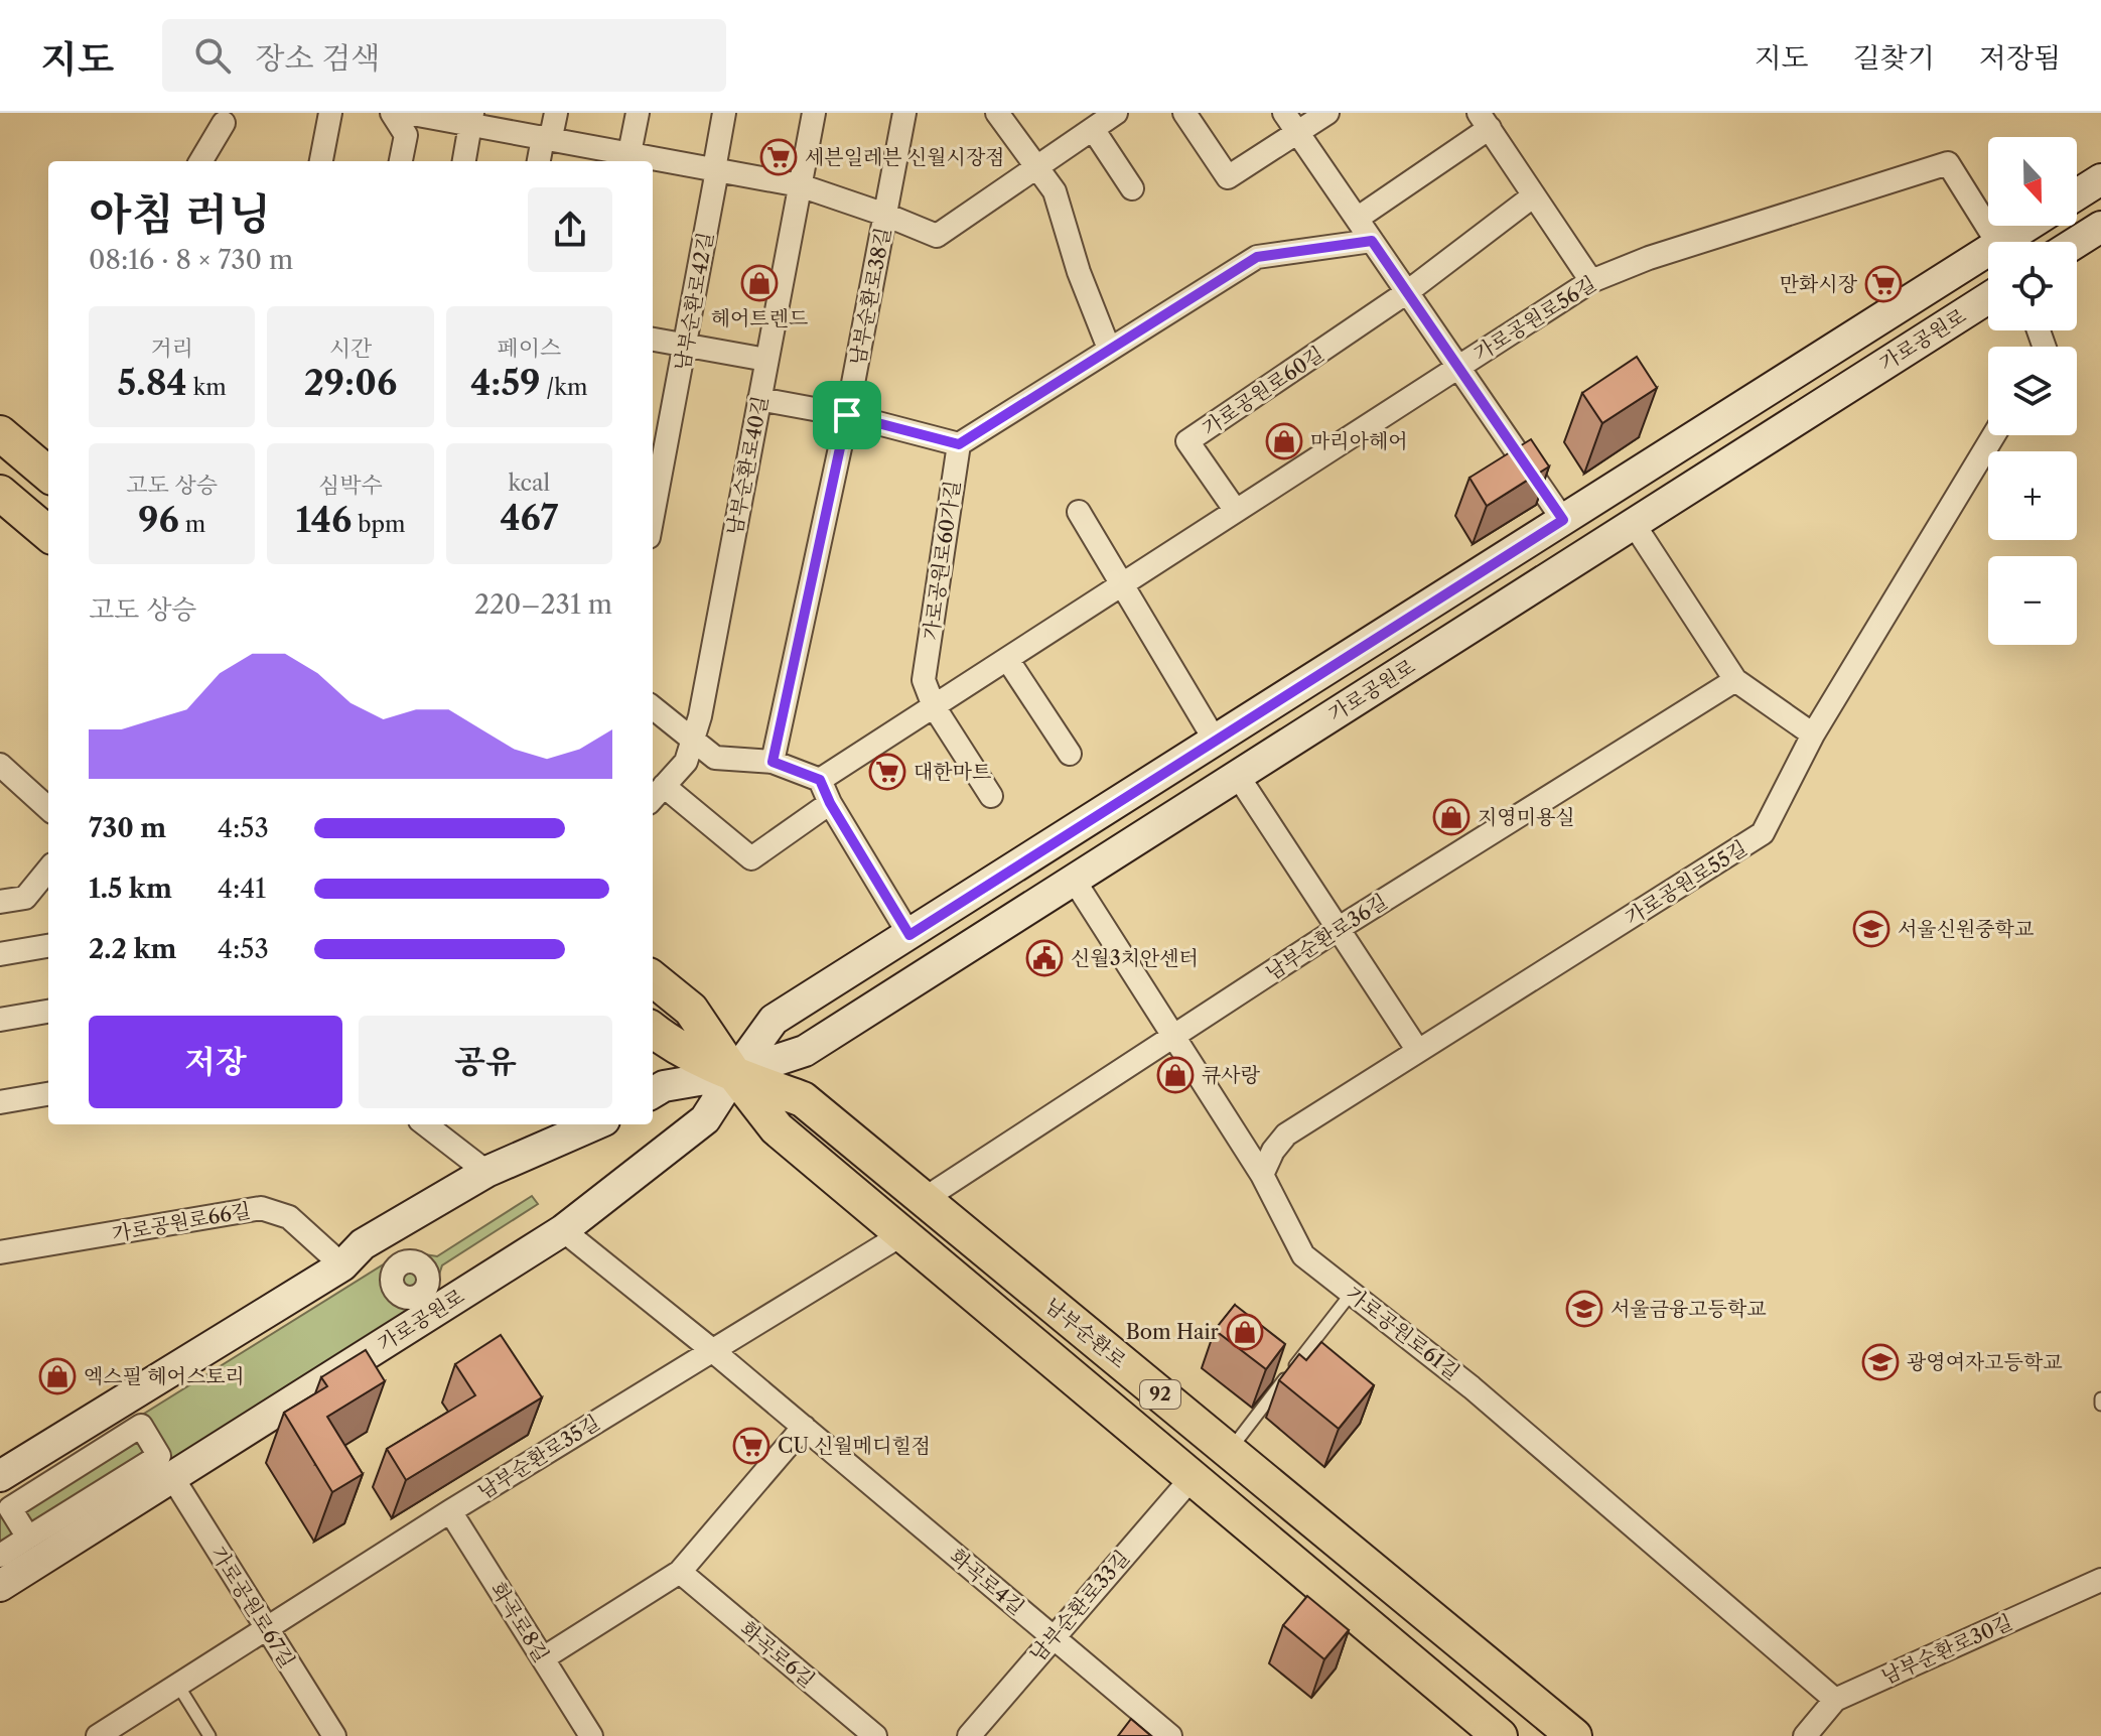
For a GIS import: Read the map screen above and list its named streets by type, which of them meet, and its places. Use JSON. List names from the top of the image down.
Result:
{
  "streets": {
    "main road": ["가로공원로", "남부순환로", "92"],
    "street": [
      "남부순환로38길",
      "남부순환로42길",
      "가로공원로56길",
      "가로공원로60길",
      "남부순환로40길",
      "가로공원로60가길",
      "가로공원로55길",
      "남부순환로36길",
      "가로공원로66길",
      "가로공원로61길",
      "남부순환로35길",
      "화곡로4길",
      "남부순환로33길",
      "가로공원로67길",
      "화곡로8길",
      "남부순환로30길",
      "화곡로6길"
    ]
  },
  "crossings": [
    ["가로공원로56길", "가로공원로60길"],
    ["가로공원로56길", "가로공원로60가길"],
    ["가로공원로", "남부순환로"],
    ["가로공원로", "가로공원로61길"],
    ["가로공원로", "화곡로4길"],
    ["가로공원로", "가로공원로67길"],
    ["가로공원로55길", "가로공원로61길"],
    ["남부순환로36길", "남부순환로"],
    ["남부순환로36길", "가로공원로61길"],
    ["남부순환로", "남부순환로35길"],
    ["남부순환로", "남부순환로33길"],
    ["가로공원로61길", "남부순환로30길"],
    ["남부순환로35길", "화곡로4길"],
    ["남부순환로35길", "가로공원로67길"],
    ["남부순환로35길", "화곡로8길"],
    ["화곡로4길", "남부순환로33길"]
  ],
  "places": {
    "supermarket": [
      "세븐일레븐 신월시장점",
      "만화시장",
      "대한마트",
      "CU 신월메디힐점"
    ],
    "shop": [
      "헤어트렌드",
      "마리아헤어",
      "지영미용실",
      "큐사랑",
      "Bom Hair",
      "엑스필 헤어스토리"
    ],
    "school or university": ["서울신원중학교", "서울금융고등학교", "광영여자고등학교"],
    "public building": ["신월3치안센터"]
  },
  "north": "bottom",
  "page": {
    "header": "지도",
    "search": "장소 검색",
    "nav": ["지도", "길찾기", "저장됨"],
    "map_buttons": ["+", "−"],
    "heading": ["아침 러닝", "08:16 · 8 × 730 m"],
    "stats": [
      ["거리", "5.84 km"],
      ["시간", "29:06"],
      ["페이스", "4:59 /km"],
      ["고도 상승", "96 m"],
      ["심박수", "146 bpm"],
      ["kcal", "467"]
    ],
    "chart": ["고도 상승", "220–231 m"],
    "list": [
      {
        "name": "730 m",
        "note": "4:53"
      },
      {
        "name": "1.5 km",
        "note": "4:41"
      },
      {
        "name": "2.2 km",
        "note": "4:53"
      }
    ],
    "buttons": ["저장", "공유"]
  }
}
